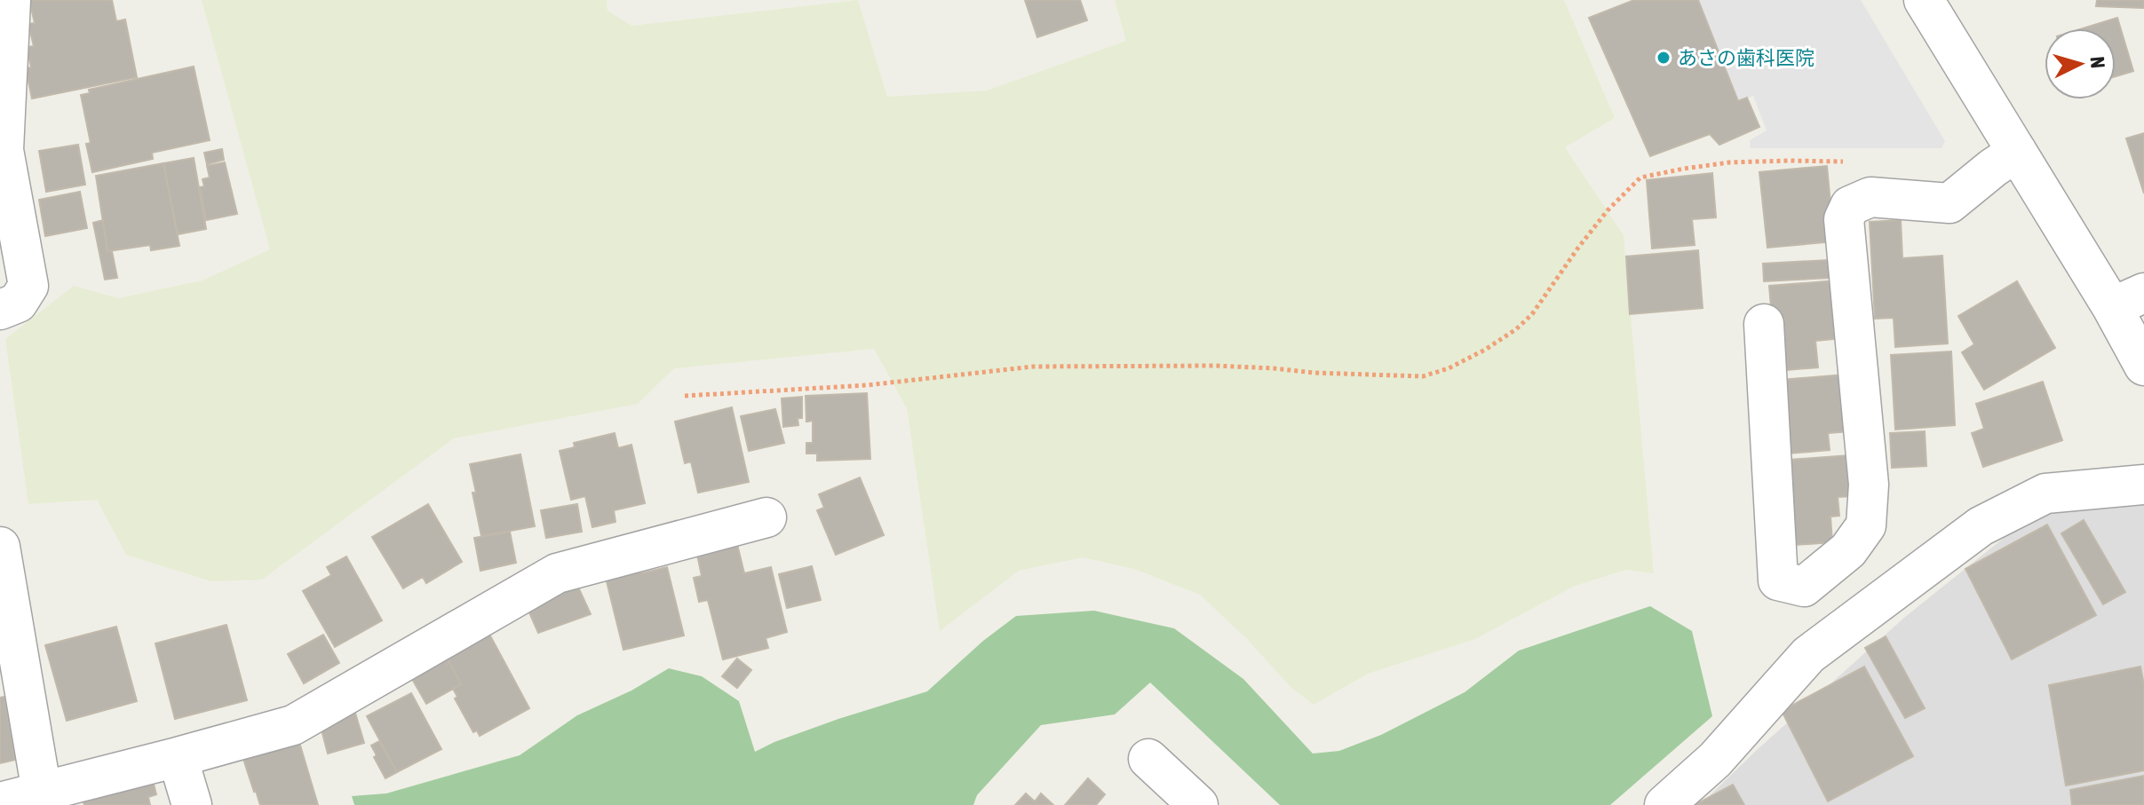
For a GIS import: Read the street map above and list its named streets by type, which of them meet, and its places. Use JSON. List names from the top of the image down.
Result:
{
  "places": ["あさの歯科医院"],
  "north": "right"
}
